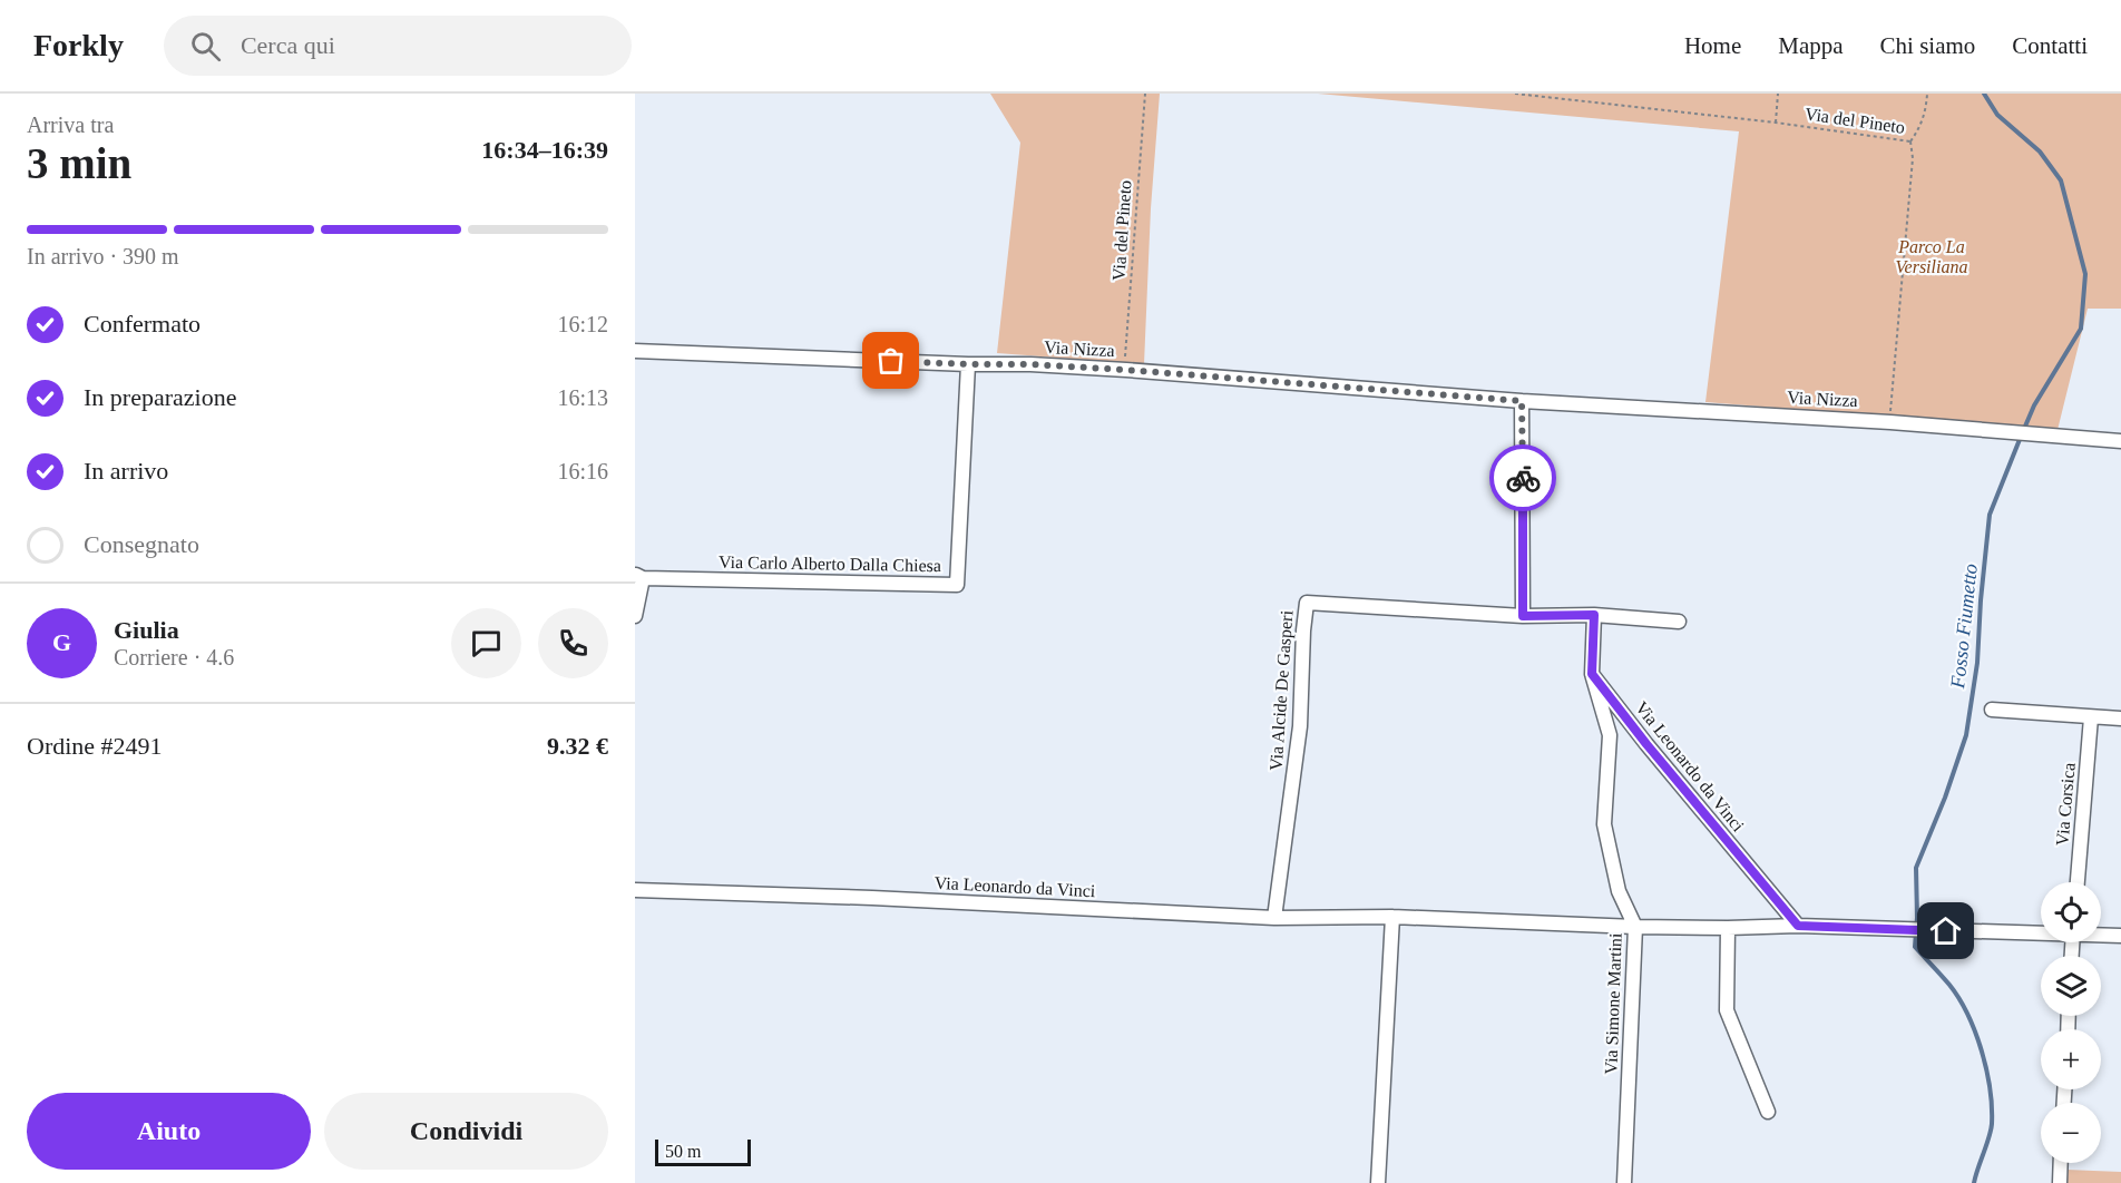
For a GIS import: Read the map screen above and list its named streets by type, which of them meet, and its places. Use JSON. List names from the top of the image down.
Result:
{
  "streets": {
    "street": [
      "Via Nizza",
      "Via Carlo Alberto Dalla Chiesa",
      "Via Alcide De Gasperi",
      "Via Leonardo da Vinci",
      "Via Corsica",
      "Via Simone Martini"
    ],
    "path": ["Via del Pineto"]
  },
  "crossings": [
    ["Via del Pineto", "Via Nizza"],
    ["Via Nizza", "Via Carlo Alberto Dalla Chiesa"],
    ["Via Alcide De Gasperi", "Via Leonardo da Vinci"],
    ["Via Leonardo da Vinci", "Via Simone Martini"]
  ],
  "water": ["Fosso Fiumetto"],
  "parks": ["Parco La Versiliana"],
  "scale_bar": "50 m",
  "page": {
    "header": "Forkly",
    "search": "Cerca qui",
    "nav": [
      "Home",
      "Mappa",
      "Chi siamo",
      "Contatti"
    ],
    "heading": ["3 min", "Arriva tra", "16:34–16:39"],
    "panel": [
      "Giulia",
      "Corriere · 4.6",
      "Ordine #2491",
      "9.32 €"
    ],
    "bar": "In arrivo · 390 m",
    "list": [
      ["Confermato", "16:12"],
      ["In preparazione", "16:13"],
      ["In arrivo", "16:16"],
      "Consegnato"
    ],
    "round": "G",
    "map_buttons": ["+", "−"],
    "buttons": ["Aiuto", "Condividi"],
    "scale": "50 m"
  }
}
